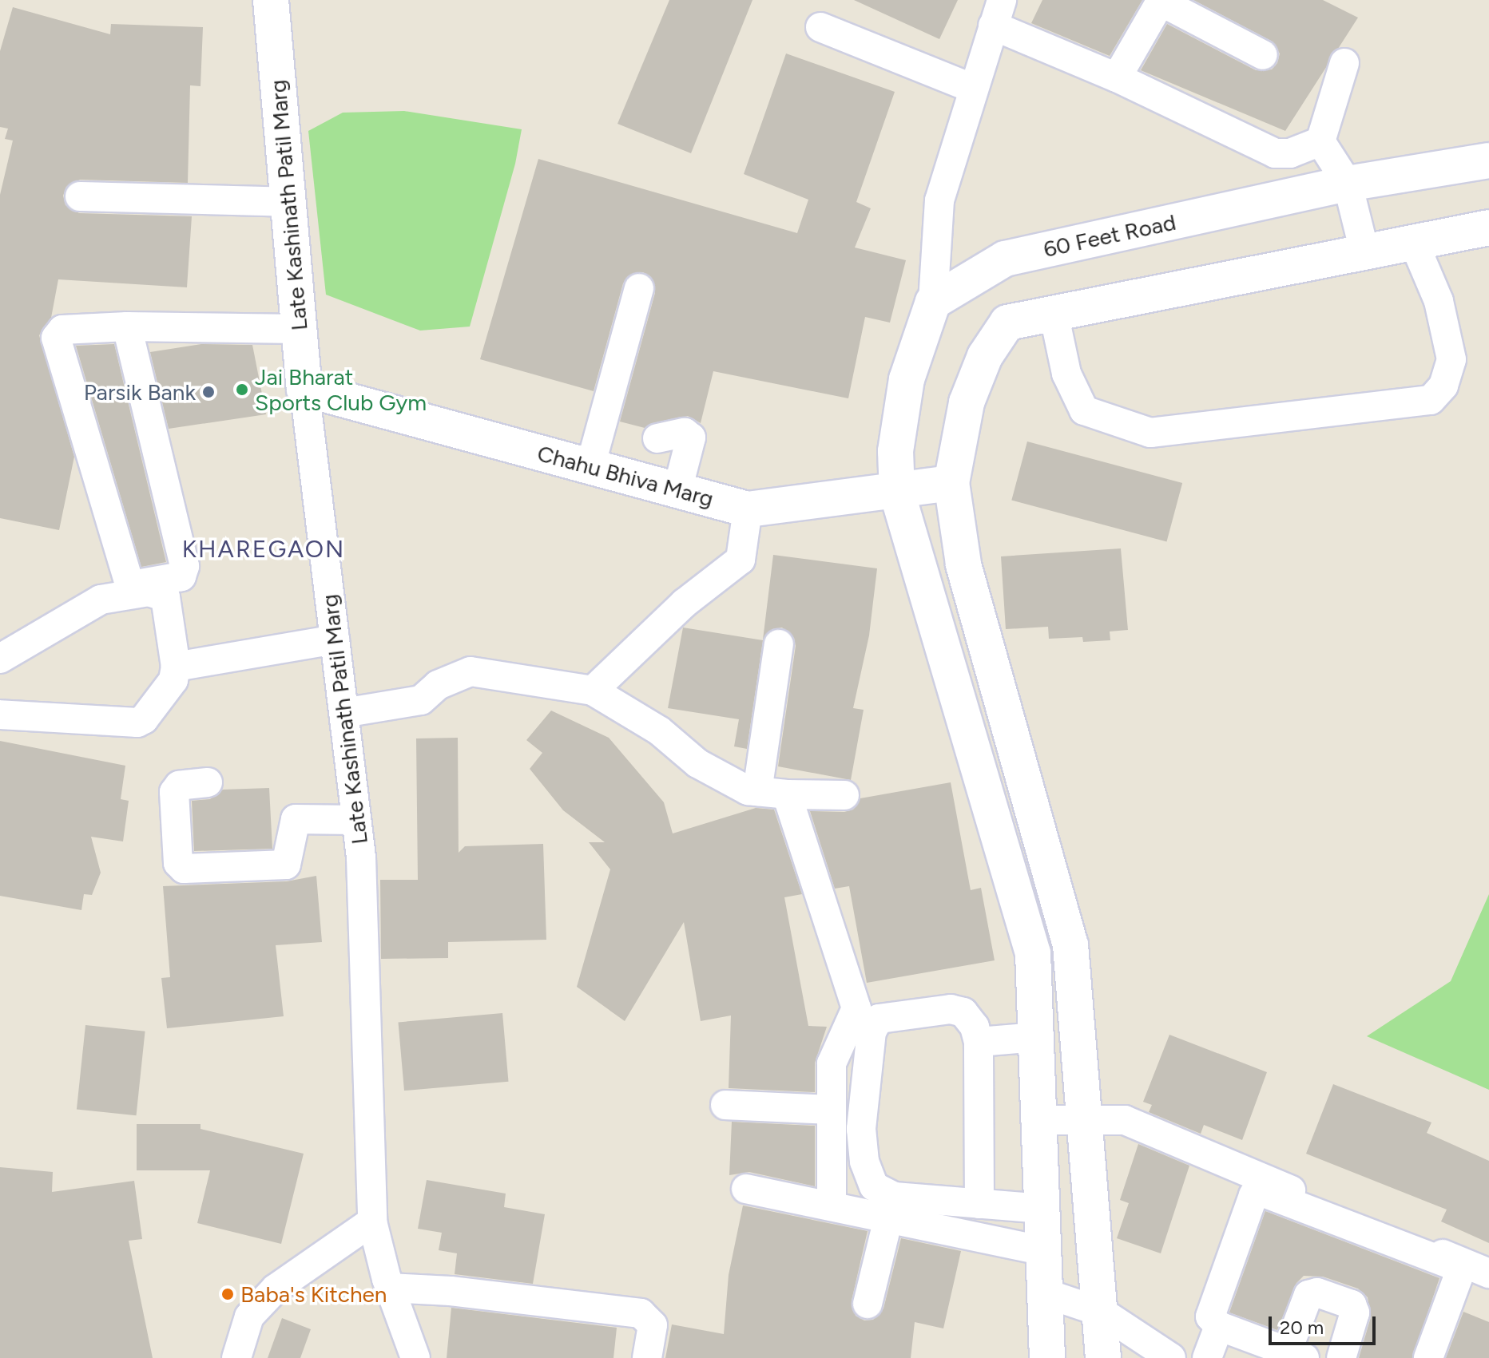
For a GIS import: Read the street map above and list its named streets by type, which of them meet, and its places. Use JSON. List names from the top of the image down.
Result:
{
  "streets": {
    "street": ["Late Kashinath Patil Marg", "60 Feet Road", "Chahu Bhiva Marg"]
  },
  "crossings": [
    ["Late Kashinath Patil Marg", "Chahu Bhiva Marg"]
  ],
  "districts": ["KHAREGAON"],
  "places": ["Jai Bharat Sports Club Gym", "Parsik Bank", "Baba's Kitchen"],
  "scale_bar": "20 m"
}
